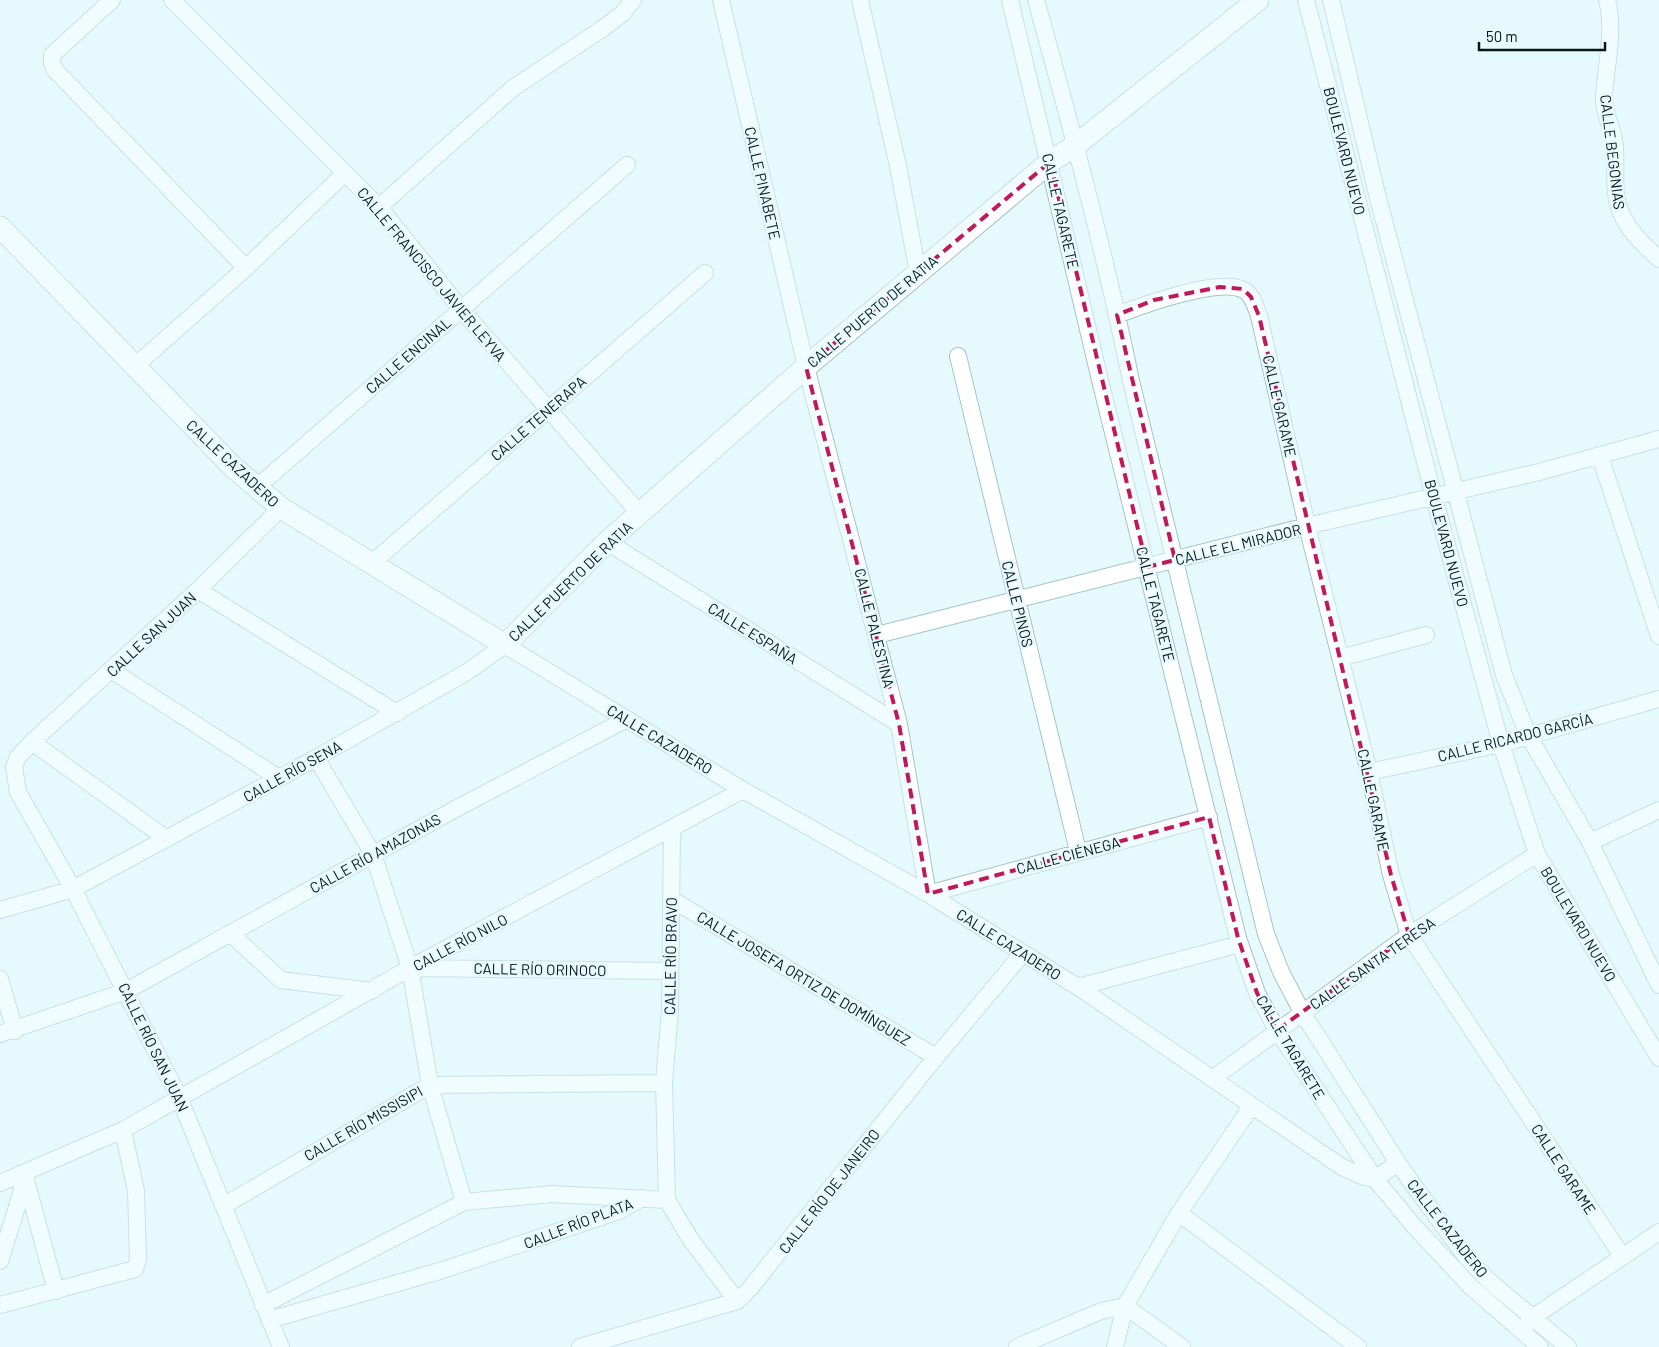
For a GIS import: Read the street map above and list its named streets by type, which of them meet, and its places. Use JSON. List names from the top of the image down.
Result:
{
  "streets": {
    "street": [
      "BOULEVARD NUEVO",
      "CALLE BEGONIAS",
      "CALLE PINABETE",
      "CALLE TAGARETE",
      "CALLE FRANCISCO JAVIER LEYVA",
      "CALLE PUERTO DE RATIA",
      "CALLE ENCINAL",
      "CALLE GARAME",
      "CALLE TENERAPA",
      "CALLE CAZADERO",
      "CALLE EL MIRADOR",
      "CALLE PINOS",
      "CALLE PALESTINA",
      "CALLE ESPAÑA",
      "CALLE SAN JUAN",
      "CALLE RICARDO GARCÍA",
      "CALLE RÍO SENA",
      "CALLE RÍO AMAZONAS",
      "CALLE CIÉNEGA",
      "CALLE RÍO NILO",
      "CALLE RÍO BRAVO",
      "CALLE SANTA TERESA",
      "CALLE RÍO ORINOCO",
      "CALLE JOSEFA ORTIZ DE DOMÍNGUEZ",
      "CALLE RÍO SAN JUAN",
      "CALLE RÍO MISSISIPI",
      "CALLE RÍO DE JANEIRO",
      "CALLE RÍO PLATA"
    ]
  },
  "crossings": [
    ["BOULEVARD NUEVO", "CALLE EL MIRADOR"],
    ["BOULEVARD NUEVO", "CALLE RICARDO GARCÍA"],
    ["BOULEVARD NUEVO", "CALLE SANTA TERESA"],
    ["CALLE PINABETE", "CALLE PUERTO DE RATIA"],
    ["CALLE PINABETE", "CALLE PALESTINA"],
    ["CALLE TAGARETE", "CALLE PUERTO DE RATIA"],
    ["CALLE TAGARETE", "CALLE GARAME"],
    ["CALLE TAGARETE", "CALLE CAZADERO"],
    ["CALLE TAGARETE", "CALLE EL MIRADOR"],
    ["CALLE TAGARETE", "CALLE CIÉNEGA"],
    ["CALLE TAGARETE", "CALLE SANTA TERESA"],
    ["CALLE FRANCISCO JAVIER LEYVA", "CALLE PUERTO DE RATIA"],
    ["CALLE FRANCISCO JAVIER LEYVA", "CALLE ENCINAL"],
    ["CALLE FRANCISCO JAVIER LEYVA", "CALLE TENERAPA"],
    ["CALLE PUERTO DE RATIA", "CALLE CAZADERO"],
    ["CALLE PUERTO DE RATIA", "CALLE PALESTINA"],
    ["CALLE PUERTO DE RATIA", "CALLE ESPAÑA"],
    ["CALLE PUERTO DE RATIA", "CALLE RÍO SENA"],
    ["CALLE ENCINAL", "CALLE CAZADERO"],
    ["CALLE GARAME", "CALLE EL MIRADOR"],
    ["CALLE GARAME", "CALLE RICARDO GARCÍA"],
    ["CALLE GARAME", "CALLE SANTA TERESA"],
    ["CALLE TENERAPA", "CALLE CAZADERO"],
    ["CALLE CAZADERO", "CALLE PALESTINA"],
    ["CALLE CAZADERO", "CALLE SAN JUAN"],
    ["CALLE CAZADERO", "CALLE RÍO SENA"],
    ["CALLE CAZADERO", "CALLE RÍO AMAZONAS"],
    ["CALLE CAZADERO", "CALLE CIÉNEGA"],
    ["CALLE CAZADERO", "CALLE RÍO NILO"],
    ["CALLE CAZADERO", "CALLE SANTA TERESA"],
    ["CALLE CAZADERO", "CALLE RÍO DE JANEIRO"],
    ["CALLE EL MIRADOR", "CALLE PINOS"],
    ["CALLE EL MIRADOR", "CALLE PALESTINA"],
    ["CALLE PINOS", "CALLE CIÉNEGA"],
    ["CALLE PALESTINA", "CALLE ESPAÑA"],
    ["CALLE PALESTINA", "CALLE CIÉNEGA"],
    ["CALLE SAN JUAN", "CALLE RÍO SAN JUAN"],
    ["CALLE RÍO SENA", "CALLE RÍO SAN JUAN"],
    ["CALLE RÍO AMAZONAS", "CALLE RÍO SAN JUAN"],
    ["CALLE RÍO NILO", "CALLE RÍO BRAVO"],
    ["CALLE RÍO NILO", "CALLE RÍO ORINOCO"],
    ["CALLE RÍO NILO", "CALLE RÍO SAN JUAN"],
    ["CALLE RÍO BRAVO", "CALLE RÍO ORINOCO"],
    ["CALLE RÍO BRAVO", "CALLE JOSEFA ORTIZ DE DOMÍNGUEZ"],
    ["CALLE RÍO BRAVO", "CALLE RÍO MISSISIPI"],
    ["CALLE JOSEFA ORTIZ DE DOMÍNGUEZ", "CALLE RÍO DE JANEIRO"],
    ["CALLE RÍO SAN JUAN", "CALLE RÍO MISSISIPI"],
    ["CALLE RÍO SAN JUAN", "CALLE RÍO PLATA"]
  ],
  "scale_bar": "50 m"
}
